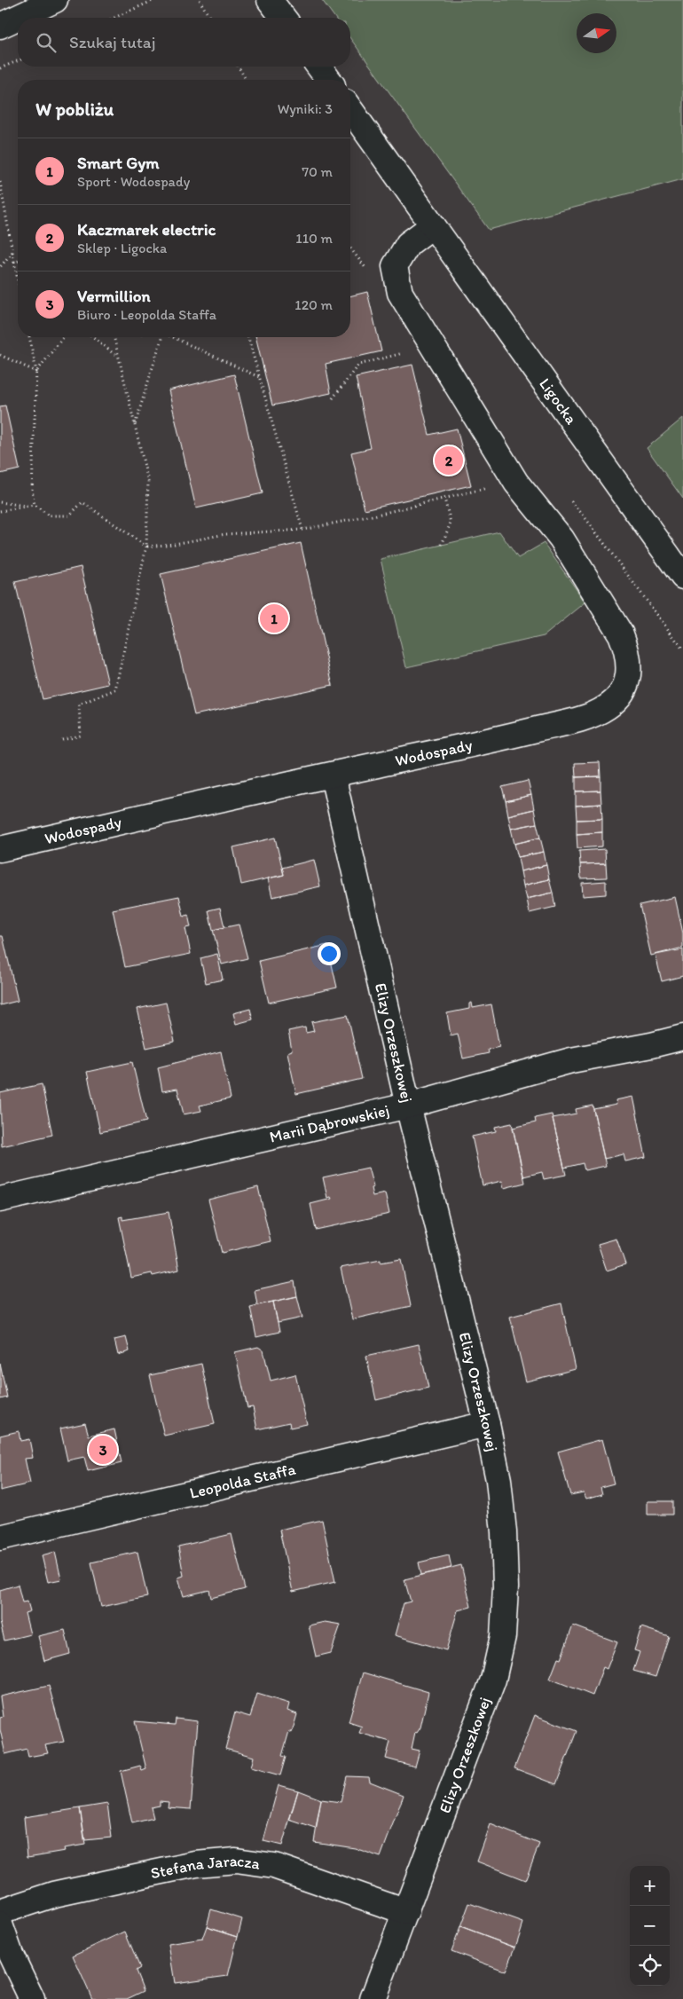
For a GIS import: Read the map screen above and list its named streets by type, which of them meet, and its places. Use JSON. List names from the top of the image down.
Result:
{
  "streets": {
    "street": [
      "Ligocka",
      "Wodospady",
      "Elizy Orzeszkowej",
      "Marii Dąbrowskiej",
      "Leopolda Staffa",
      "Stefana Jaracza"
    ]
  },
  "crossings": [
    ["Ligocka", "Wodospady"],
    ["Wodospady", "Elizy Orzeszkowej"],
    ["Elizy Orzeszkowej", "Marii Dąbrowskiej"],
    ["Elizy Orzeszkowej", "Leopolda Staffa"],
    ["Elizy Orzeszkowej", "Stefana Jaracza"]
  ],
  "north": "right",
  "page": {
    "search": "Szukaj tutaj",
    "heading": ["W pobliżu", "Wyniki: 3"],
    "list": [
      {
        "mark": "1",
        "name": "Smart Gym",
        "note": "Sport · Wodospady",
        "value": "70 m"
      },
      {
        "mark": "2",
        "name": "Kaczmarek electric",
        "note": "Sklep · Ligocka",
        "value": "110 m"
      },
      {
        "mark": "3",
        "name": "Vermillion",
        "note": "Biuro · Leopolda Staffa",
        "value": "120 m"
      }
    ],
    "pins": ["2", "1", "3"],
    "map_buttons": ["+", "−"]
  }
}
